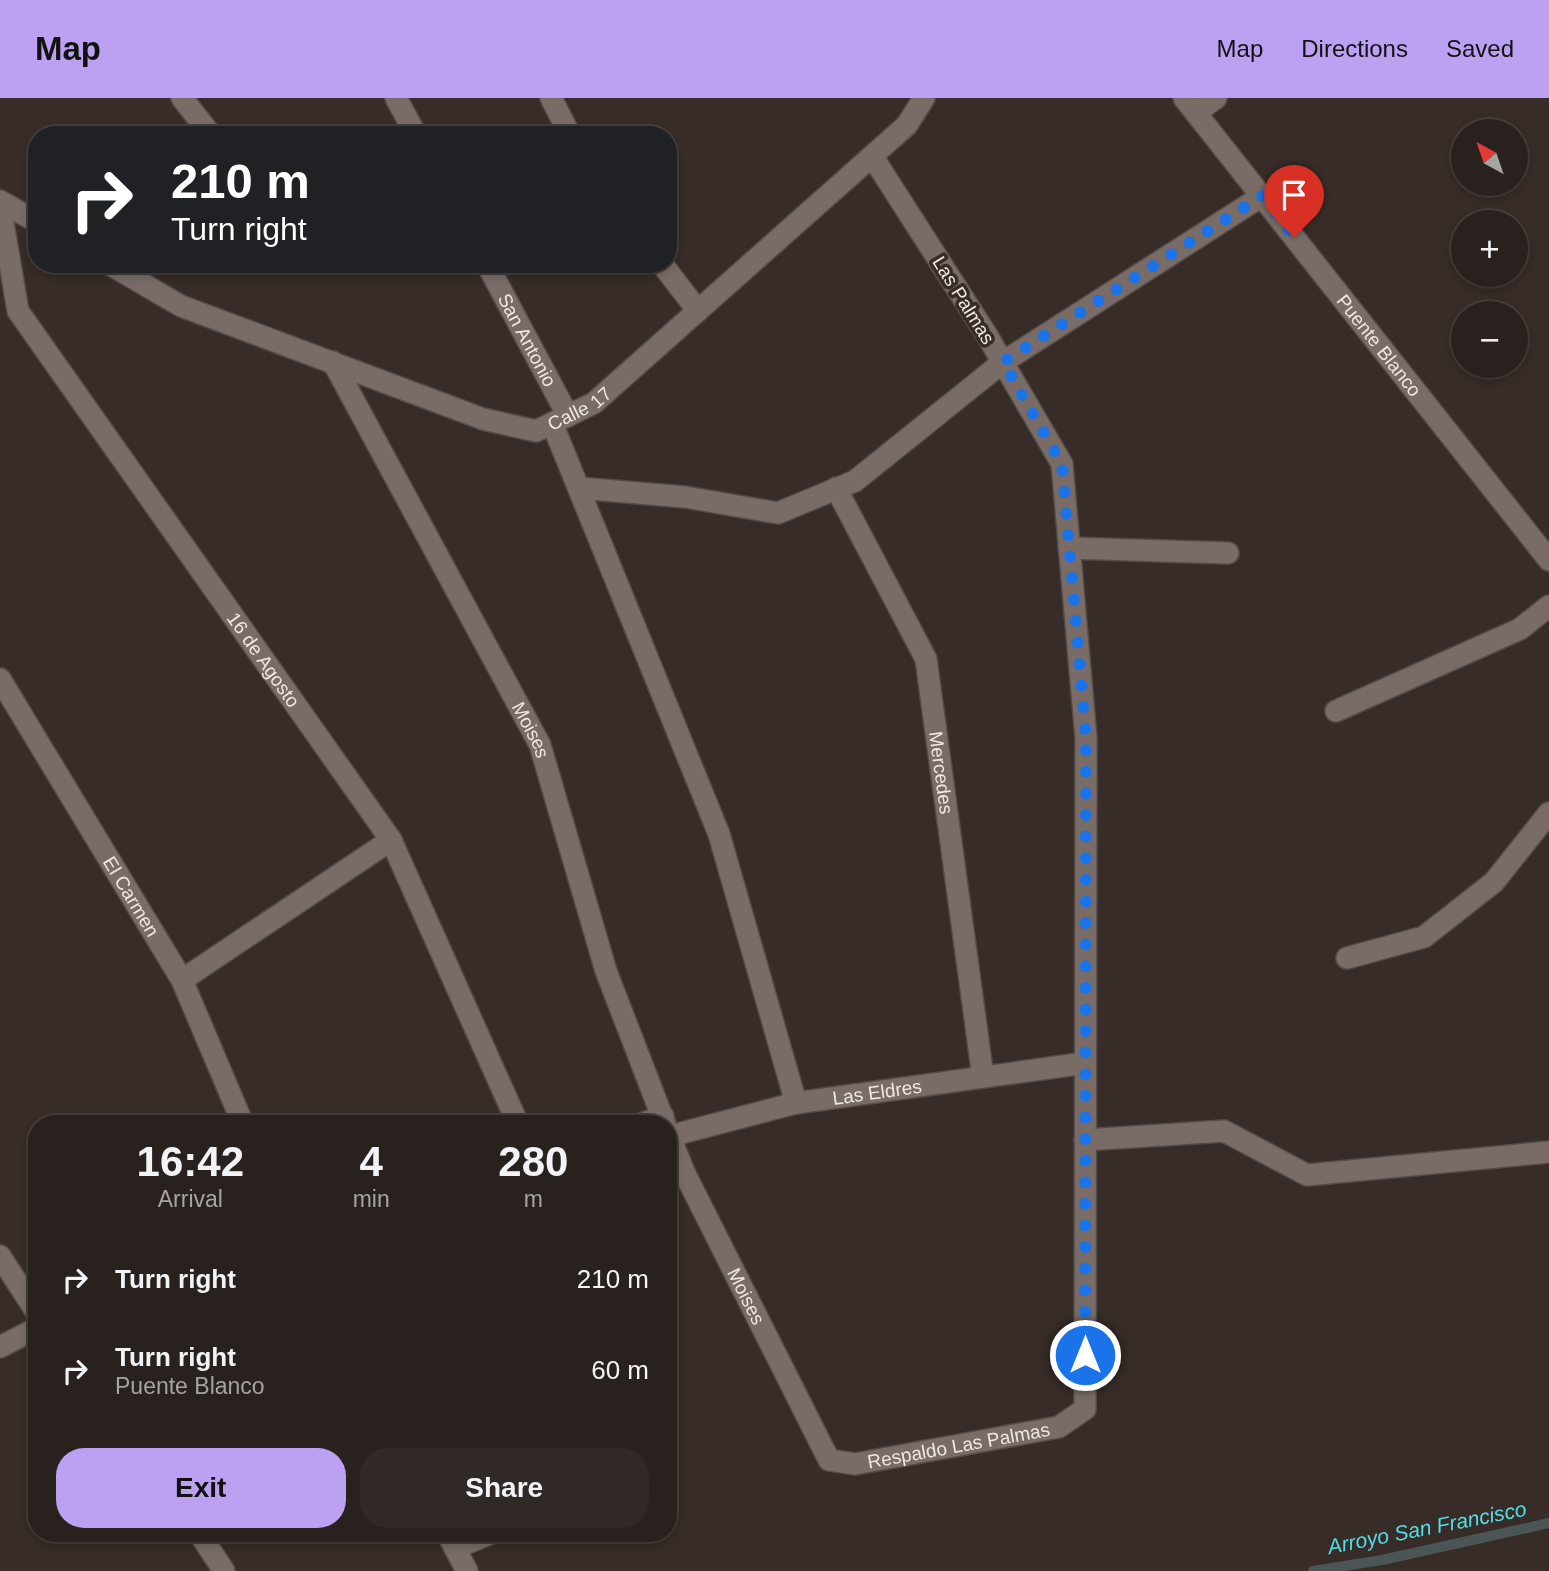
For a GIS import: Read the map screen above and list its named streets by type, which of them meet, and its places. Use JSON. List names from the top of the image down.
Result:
{
  "streets": {
    "street": [
      "Las Palmas",
      "San Antonio",
      "Puente Blanco",
      "Calle 17",
      "16 de Agosto",
      "Moises",
      "Mercedes",
      "El Carmen",
      "Las Eldres",
      "Respaldo Las Palmas"
    ]
  },
  "crossings": [
    ["Las Palmas", "Calle 17"],
    ["Las Palmas", "Las Eldres"],
    ["Las Palmas", "Respaldo Las Palmas"],
    ["San Antonio", "Calle 17"],
    ["San Antonio", "Las Eldres"],
    ["Calle 17", "Moises"],
    ["Moises", "Respaldo Las Palmas"],
    ["Mercedes", "Las Eldres"]
  ],
  "water": ["Arroyo San Francisco"],
  "north": "top left",
  "page": {
    "header": "Map",
    "nav": ["Map", "Directions", "Saved"],
    "map_buttons": ["+", "−"],
    "turn": ["210 m", "Turn right"],
    "eta": [
      "16:42",
      "Arrival",
      "4",
      "min",
      "280",
      "m"
    ],
    "list": [
      {
        "name": "Turn right",
        "value": "210 m"
      },
      {
        "name": "Turn right",
        "note": "Puente Blanco",
        "value": "60 m"
      }
    ],
    "buttons": ["Exit", "Share"]
  }
}
